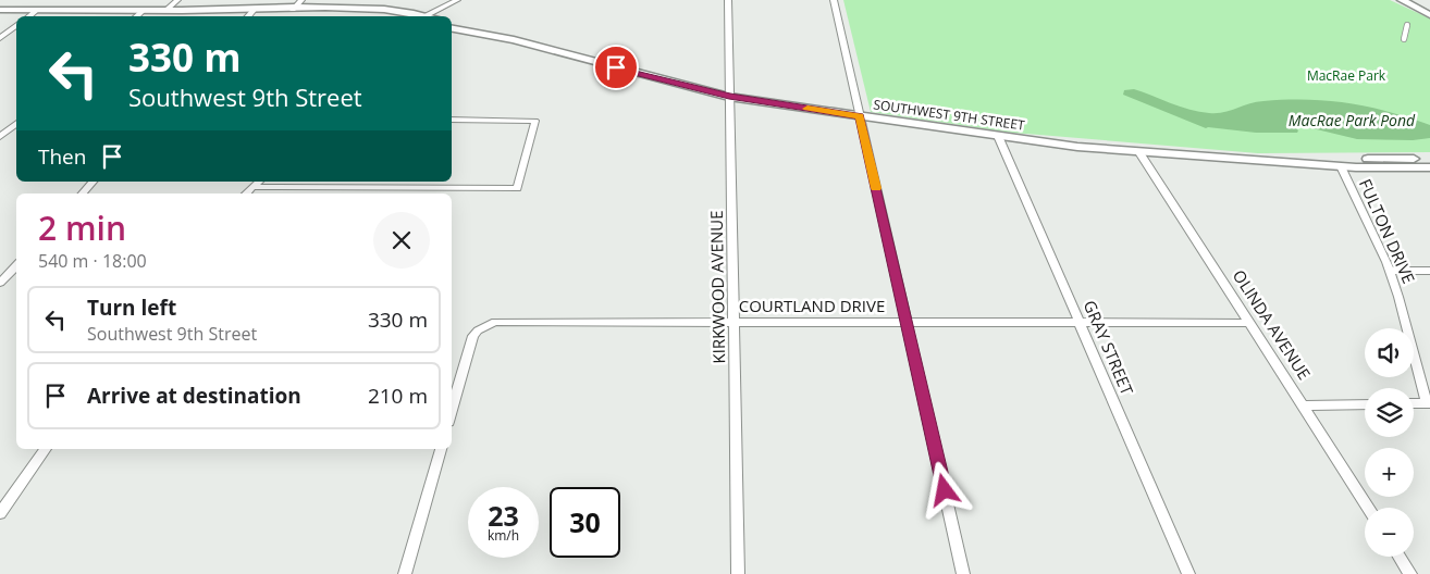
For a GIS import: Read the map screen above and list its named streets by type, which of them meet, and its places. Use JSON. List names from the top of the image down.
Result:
{
  "streets": {
    "main road": ["SOUTHWEST 9TH STREET"],
    "street": [
      "FULTON DRIVE",
      "KIRKWOOD AVENUE",
      "COURTLAND DRIVE",
      "OLINDA AVENUE",
      "GRAY STREET"
    ]
  },
  "crossings": [
    ["SOUTHWEST 9TH STREET", "FULTON DRIVE"],
    ["SOUTHWEST 9TH STREET", "KIRKWOOD AVENUE"],
    ["SOUTHWEST 9TH STREET", "OLINDA AVENUE"],
    ["SOUTHWEST 9TH STREET", "GRAY STREET"],
    ["KIRKWOOD AVENUE", "COURTLAND DRIVE"],
    ["COURTLAND DRIVE", "OLINDA AVENUE"],
    ["COURTLAND DRIVE", "GRAY STREET"]
  ],
  "water": ["MacRae Park Pond"],
  "parks": ["MacRae Park"],
  "page": {
    "turn": ["330 m", "Southwest 9th Street"],
    "then": "Then",
    "heading": ["2 min", "540 m · 18:00"],
    "list": [
      {
        "name": "Turn left",
        "note": "Southwest 9th Street",
        "value": "330 m"
      },
      {
        "name": "Arrive at destination",
        "value": "210 m"
      }
    ],
    "map_buttons": ["+", "−"],
    "speed": "23 km/h",
    "limit": "30"
  }
}
